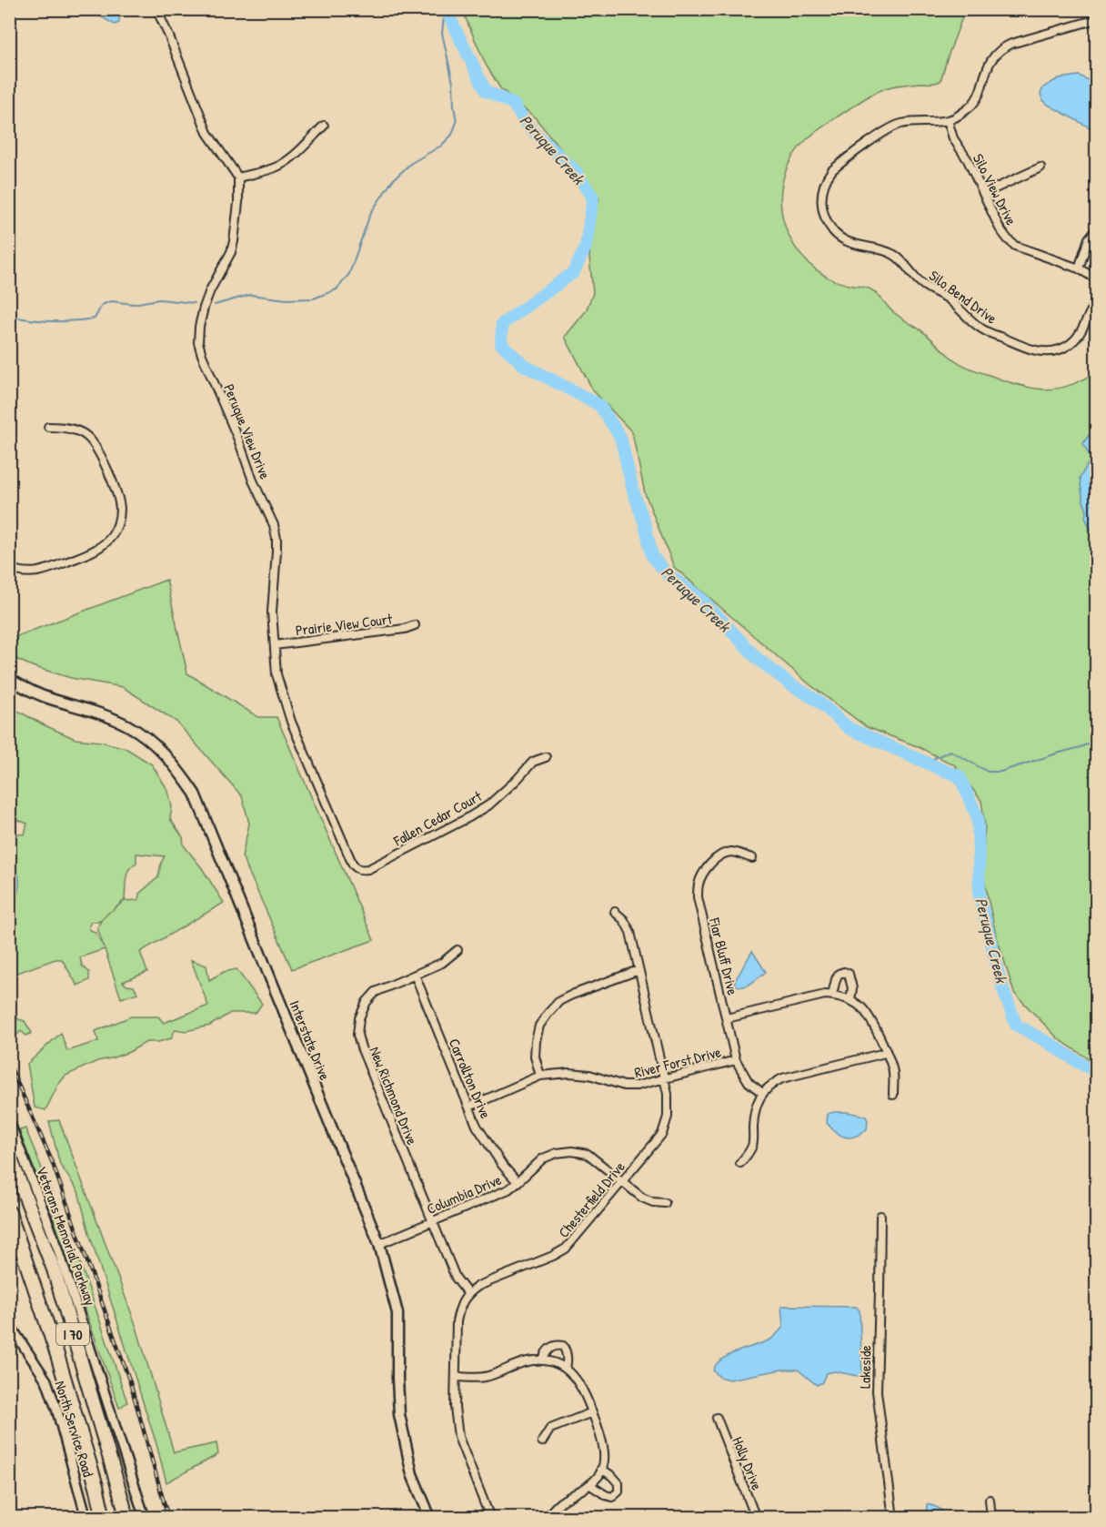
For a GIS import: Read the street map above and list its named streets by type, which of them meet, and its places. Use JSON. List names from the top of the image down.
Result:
{
  "streets": {
    "highway": ["I 70"],
    "main road": ["Interstate Drive"],
    "street": [
      "Silo View Drive",
      "Silo Bend Drive",
      "Peruque View Drive",
      "Prairie View Court",
      "Fallen Cedar Court",
      "Fiar Bluff Drive",
      "River Forst Drive",
      "Carrollton Drive",
      "New Richmond Drive",
      "Columbia Drive",
      "Chesterfield Drive",
      "Veterans Memorial Parkway",
      "Lakeside",
      "North Service Road",
      "Holly Drive"
    ]
  },
  "crossings": [
    ["Silo View Drive", "Silo Bend Drive"],
    ["Peruque View Drive", "Prairie View Court"],
    ["Peruque View Drive", "Fallen Cedar Court"],
    ["Fiar Bluff Drive", "River Forst Drive"],
    ["Interstate Drive", "Columbia Drive"],
    ["River Forst Drive", "Carrollton Drive"],
    ["River Forst Drive", "Chesterfield Drive"],
    ["Carrollton Drive", "New Richmond Drive"],
    ["Carrollton Drive", "Columbia Drive"],
    ["New Richmond Drive", "Columbia Drive"],
    ["New Richmond Drive", "Chesterfield Drive"],
    ["Columbia Drive", "Chesterfield Drive"]
  ],
  "water": ["Peruque Creek"]
}
